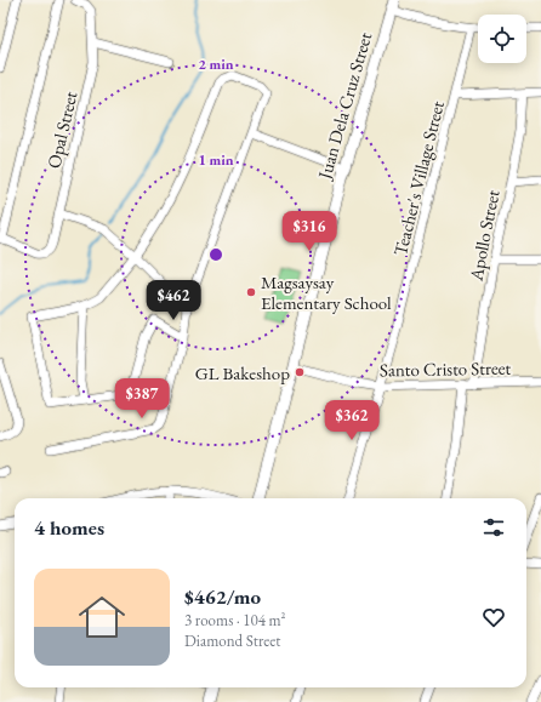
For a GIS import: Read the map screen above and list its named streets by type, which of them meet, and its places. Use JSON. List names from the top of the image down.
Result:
{
  "streets": {
    "street": [
      "Juan Dela Cruz Street",
      "Opal Street",
      "Teacher's Village Street",
      "Apollo Street",
      "Santo Cristo Street"
    ]
  },
  "crossings": [
    ["Juan Dela Cruz Street", "Santo Cristo Street"],
    ["Teacher's Village Street", "Santo Cristo Street"],
    ["Apollo Street", "Santo Cristo Street"]
  ],
  "places": ["Magsaysay Elementary School", "GL Bakeshop"],
  "page": {
    "price": [
      "$316",
      "$462",
      "$387",
      "$362"
    ],
    "heading": "4 homes",
    "list": [
      {
        "name": "$462/mo",
        "note": "3 rooms · 104 m² · Diamond Street"
      }
    ]
  },
  "rings": ["2 min", "1 min"]
}
